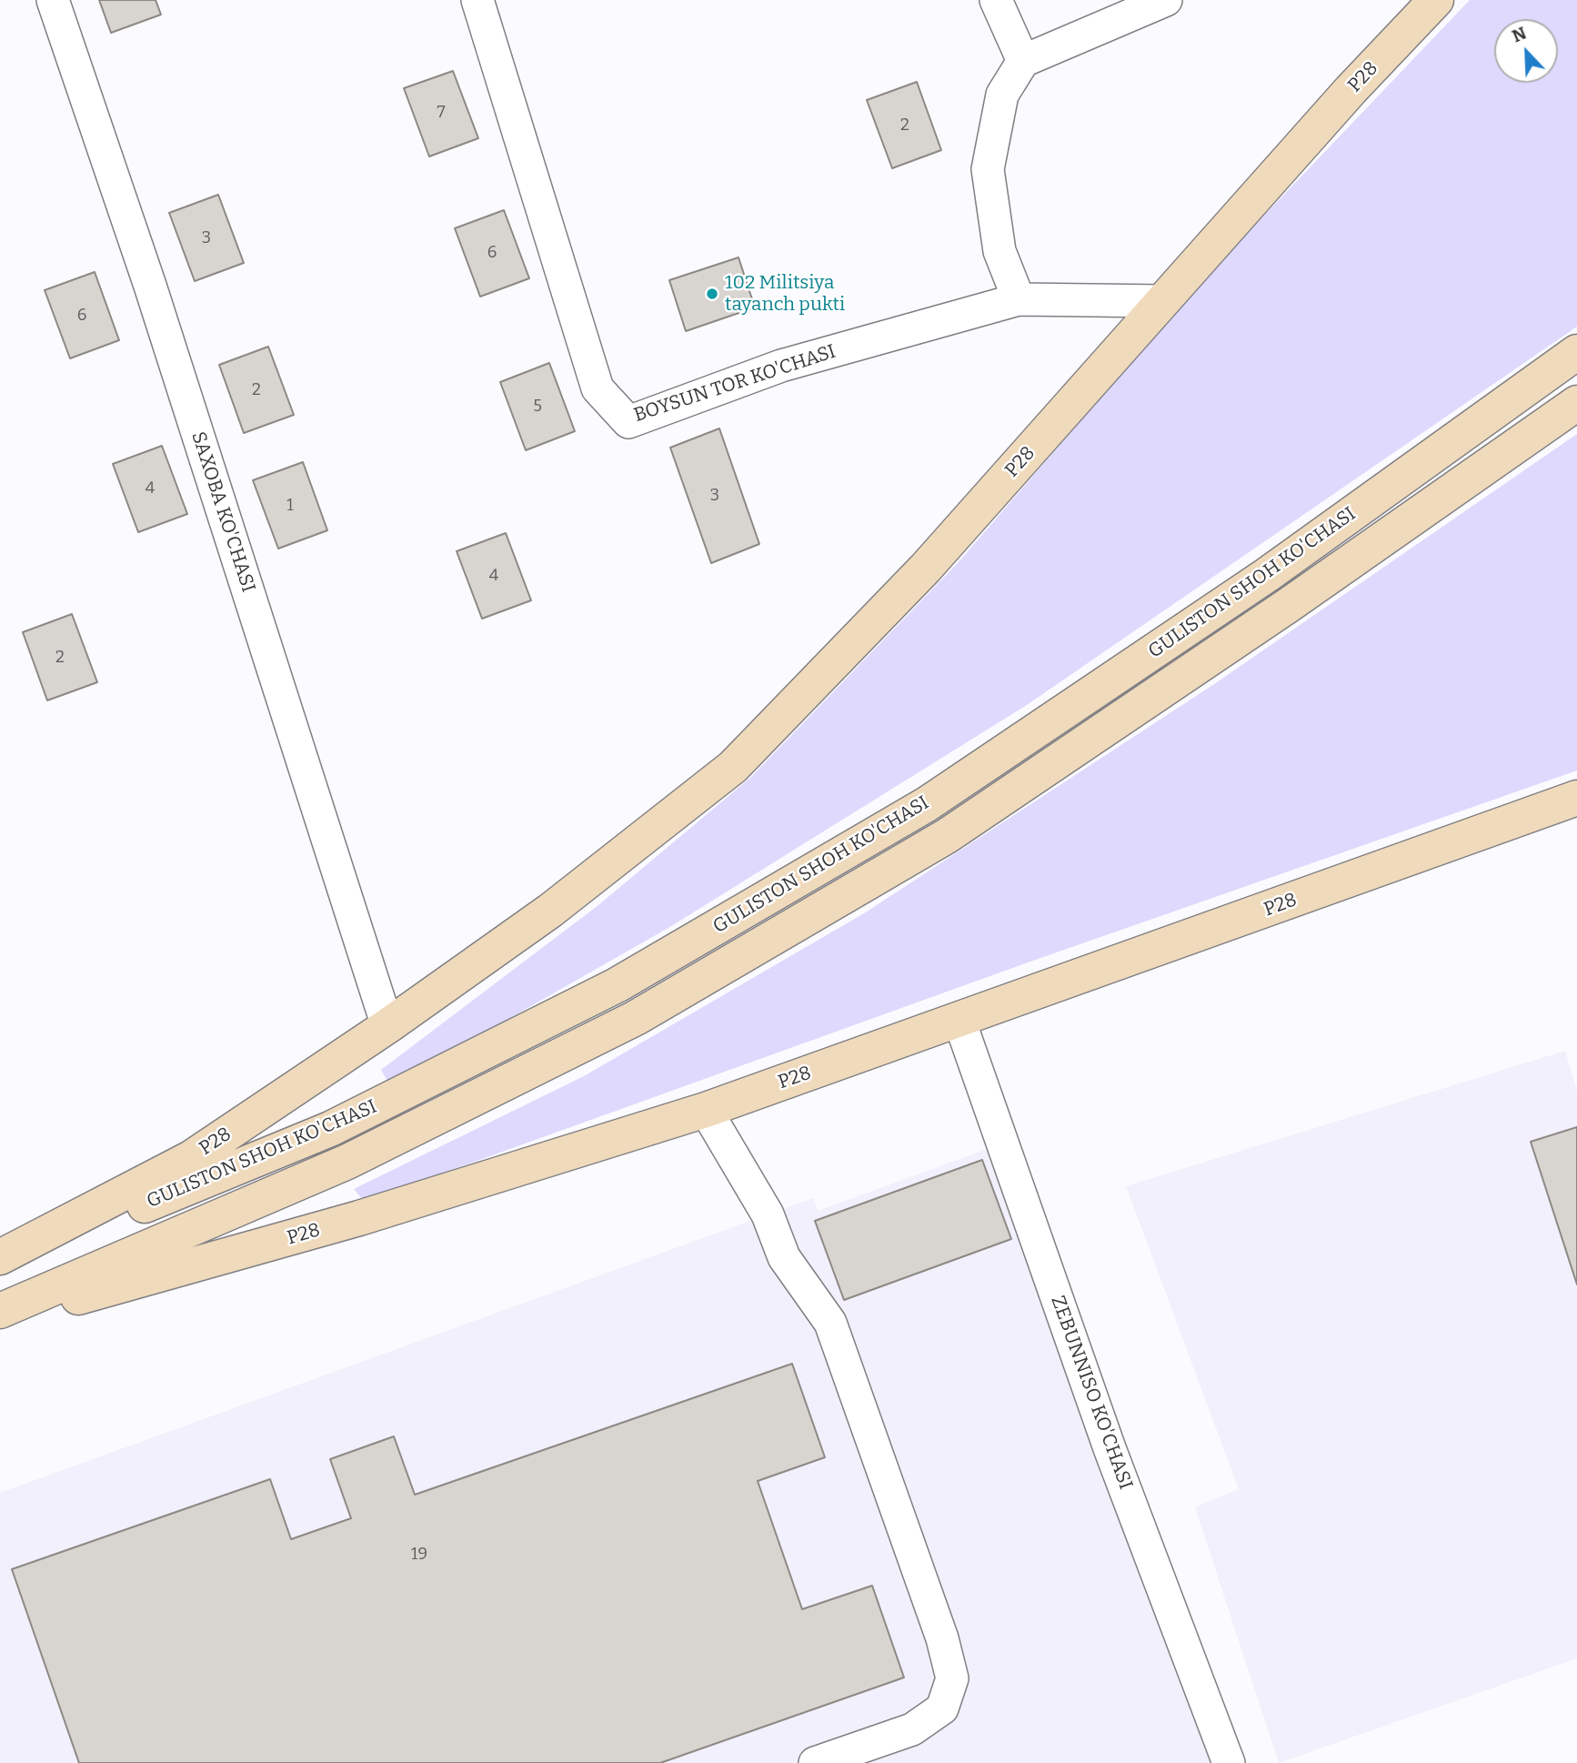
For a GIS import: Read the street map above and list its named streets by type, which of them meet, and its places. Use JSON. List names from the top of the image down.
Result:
{
  "streets": {
    "main road": ["Р28", "GULISTON SHOH KO'CHASI", "P28"],
    "street": ["BOYSUN TOR KO'CHASI", "SAXOBA KO'CHASI", "ZEBUNNISO KO'CHASI"]
  },
  "crossings": [
    ["Р28", "SAXOBA KO'CHASI"],
    ["Р28", "P28"],
    ["Р28", "ZEBUNNISO KO'CHASI"],
    ["SAXOBA KO'CHASI", "P28"]
  ],
  "places": ["102 Militsiya tayanch pukti"],
  "house_numbers": [
    "7",
    "2",
    "3",
    "6",
    "6",
    "2",
    "5",
    "4",
    "3",
    "1",
    "4",
    "2",
    "19"
  ],
  "north": "top left"
}
